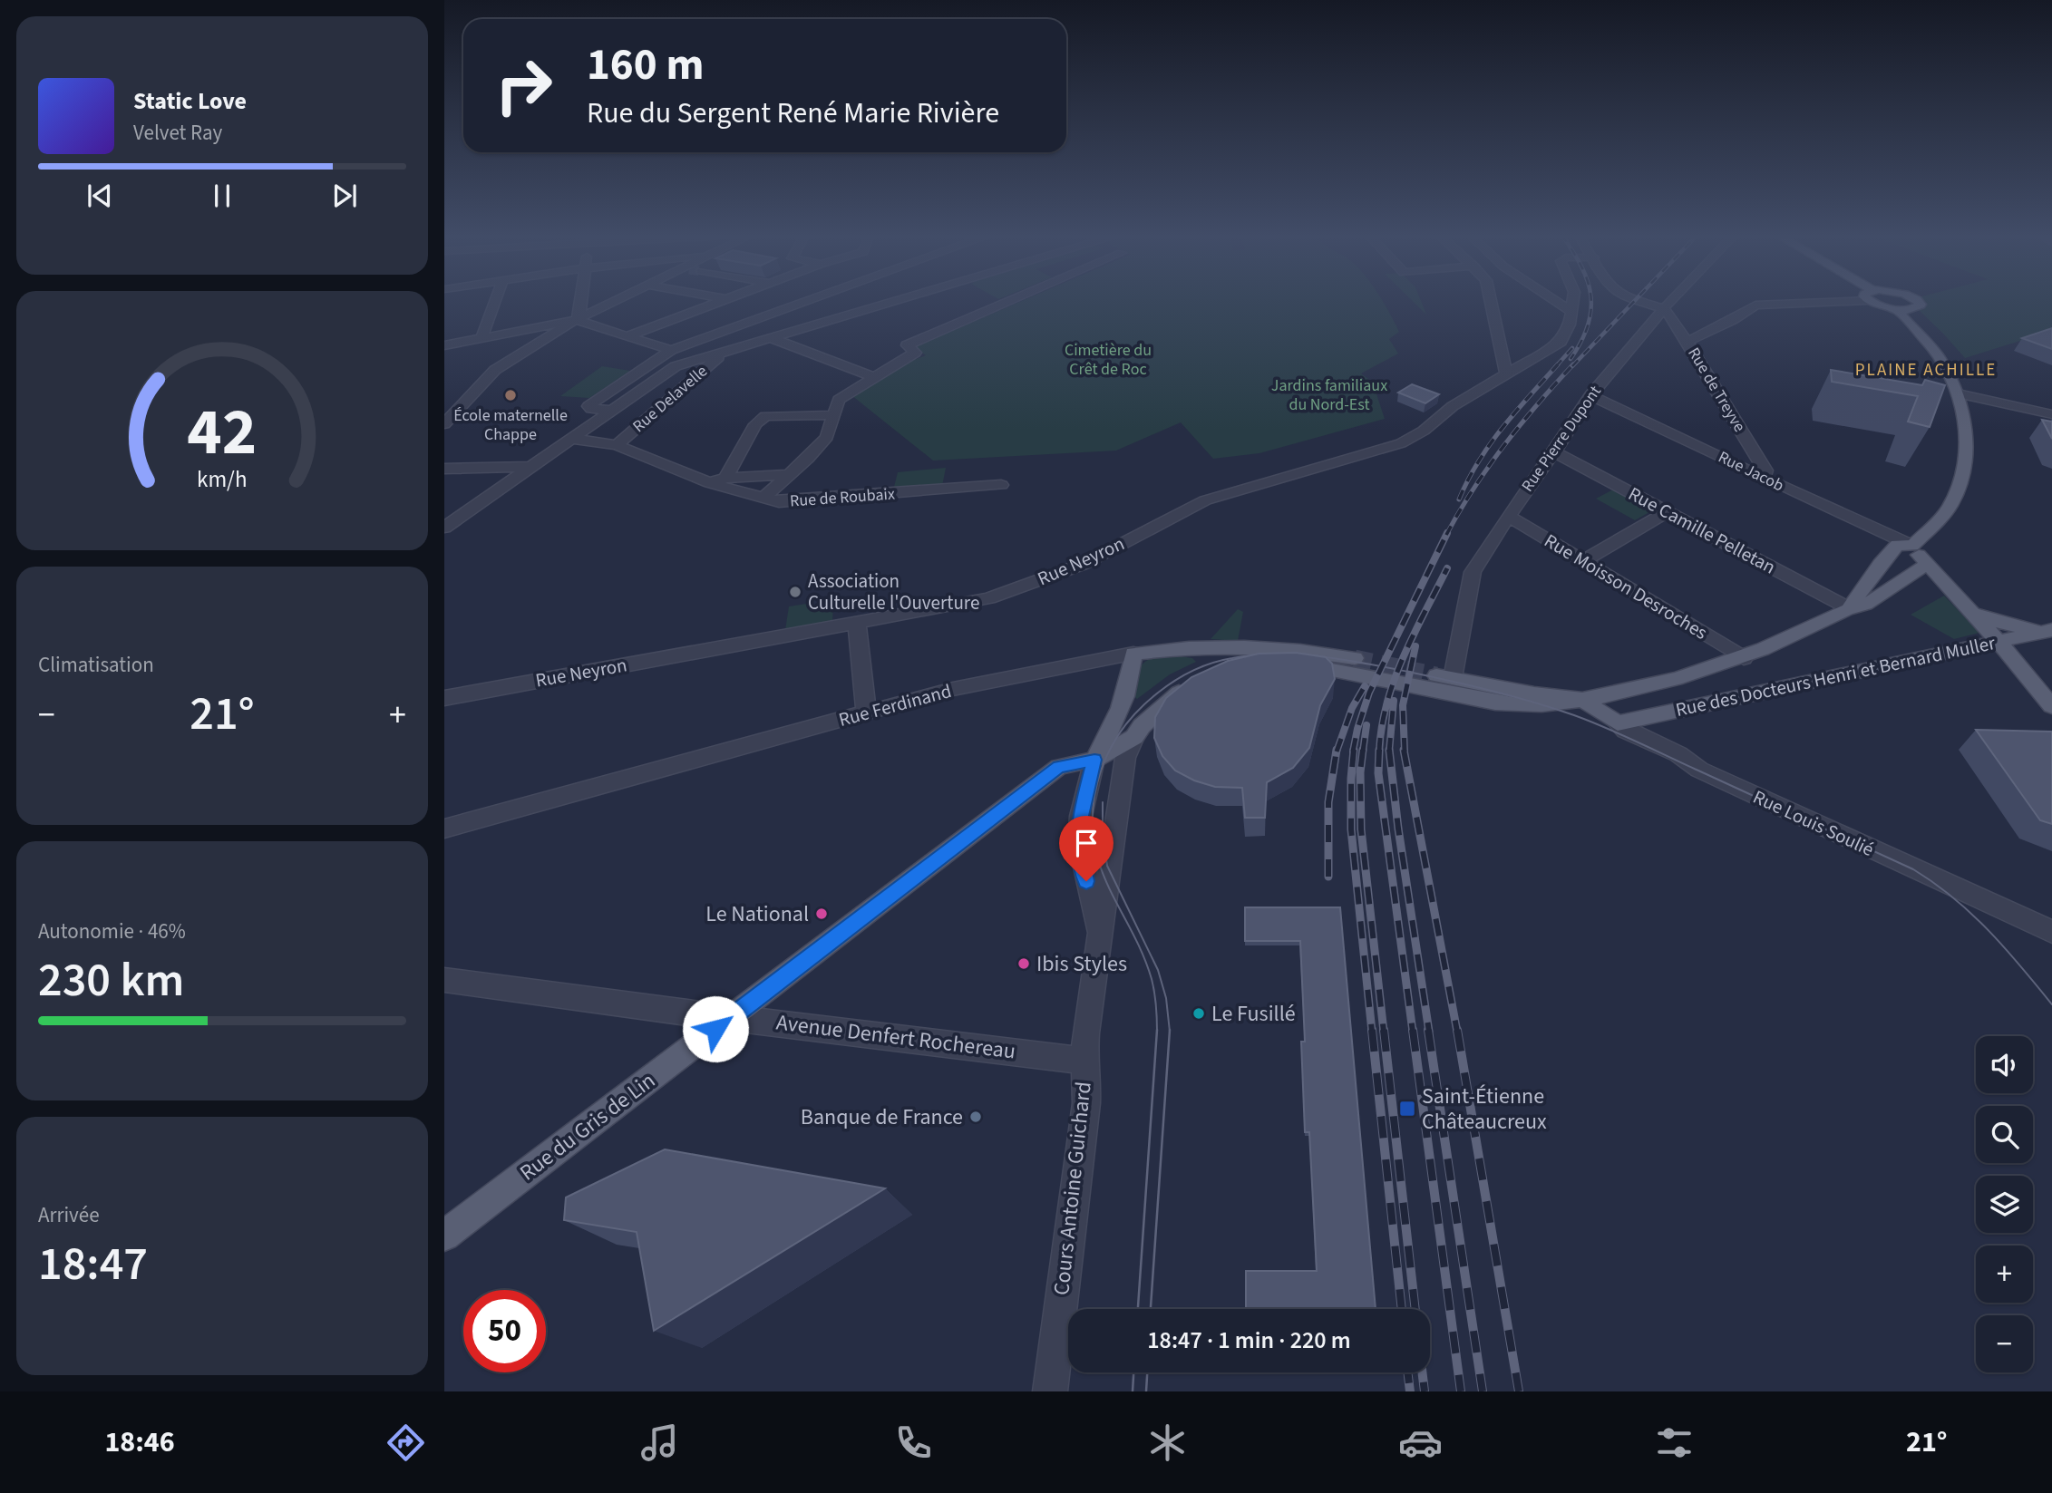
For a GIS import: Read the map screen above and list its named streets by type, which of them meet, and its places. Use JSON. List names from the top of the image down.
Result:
{
  "streets": {
    "main road": [
      "Rue des Docteurs Henri et Bernard Muller",
      "Rue Ferdinand",
      "Rue Louis Soulié",
      "Rue du Gris de Lin"
    ],
    "street": [
      "Rue de Treyve",
      "Rue Delavelle",
      "Rue Pierre Dupont",
      "Rue Jacob",
      "Rue de Roubaix",
      "Rue Camille Pelletan",
      "Rue Neyron",
      "Rue Moisson Desroches",
      "Avenue Denfert Rochereau",
      "Cours Antoine Guichard"
    ]
  },
  "crossings": [
    ["Rue de Treyve", "Rue Pierre Dupont"],
    ["Rue de Treyve", "Rue Jacob"],
    ["Rue Delavelle", "Rue de Roubaix"],
    ["Rue Pierre Dupont", "Rue Jacob"],
    ["Rue Pierre Dupont", "Rue Camille Pelletan"],
    ["Rue Pierre Dupont", "Rue Moisson Desroches"],
    ["Rue des Docteurs Henri et Bernard Muller", "Rue Louis Soulié"],
    ["Avenue Denfert Rochereau", "Rue du Gris de Lin"],
    ["Avenue Denfert Rochereau", "Cours Antoine Guichard"],
    ["Rue du Gris de Lin", "Cours Antoine Guichard"]
  ],
  "districts": ["PLAINE ACHILLE"],
  "parks": ["Cimetière du Crêt de Roc", "Jardins familiaux du Nord-Est"],
  "places": {
    "other": [
      "École maternelle Chappe",
      "Association Culturelle l'Ouverture",
      "Le National",
      "Ibis Styles",
      "Le Fusillé",
      "Banque de France"
    ],
    "transit": ["Saint-Étienne Châteaucreux"]
  },
  "page": {
    "turn": ["160 m", "Rue du Sergent René Marie Rivière"],
    "song": ["Static Love", "Velvet Ray"],
    "tile": [
      "Climatisation",
      ["Autonomie · 46%", "230 km"],
      ["Arrivée", "18:47"]
    ],
    "heat": ["−", "21°", "+"],
    "map_buttons": ["+", "−"],
    "limit": "50",
    "trip": "18:47 · 1 min · 220 m",
    "tabs": ["18:46", "21°"],
    "gauge": ["42", "km/h"]
  }
}
